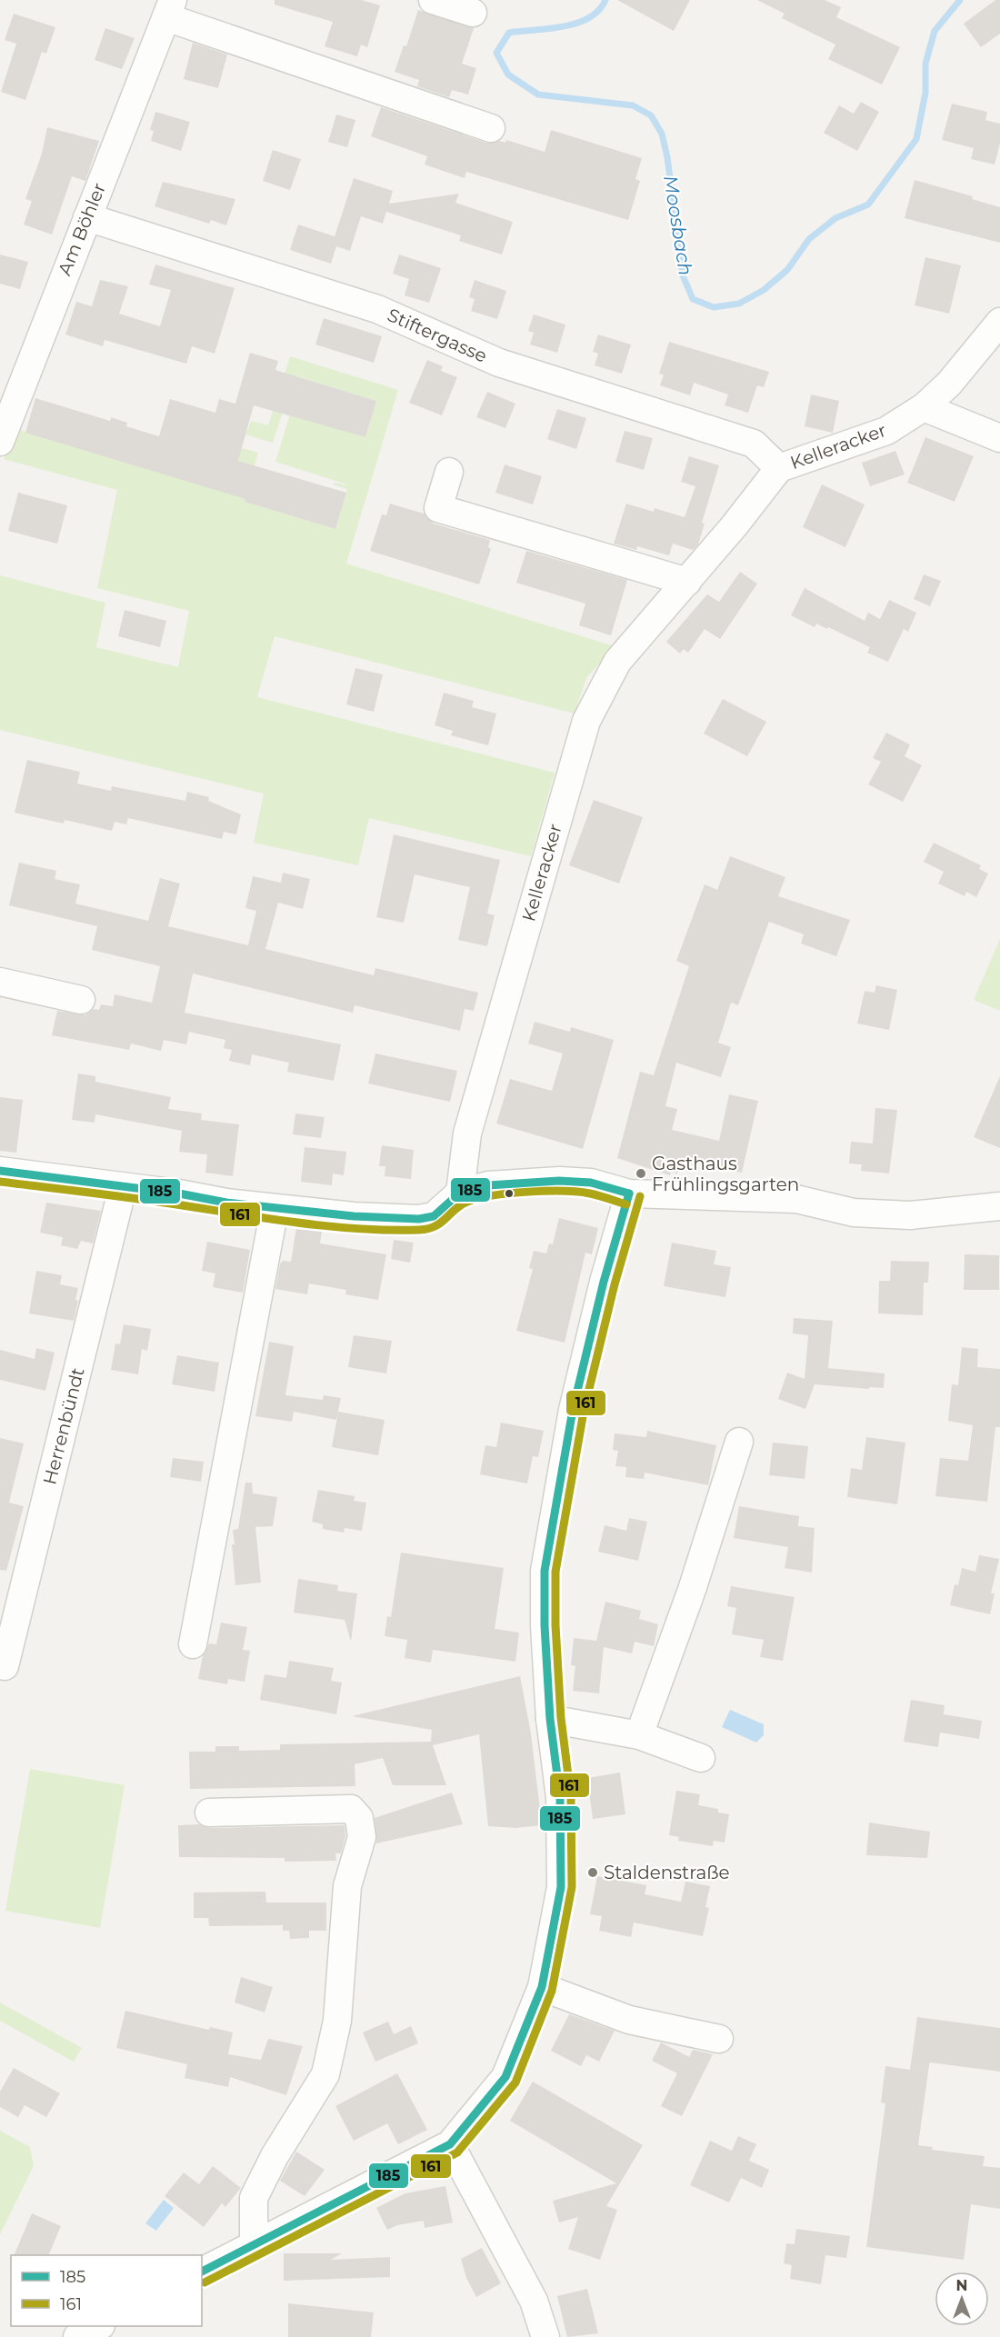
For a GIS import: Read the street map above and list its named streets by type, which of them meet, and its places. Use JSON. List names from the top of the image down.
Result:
{
  "streets": {
    "street": [
      "Am Böhler",
      "Stiftergasse",
      "Kelleracker",
      "Herrenbündt"
    ]
  },
  "crossings": [
    ["Am Böhler", "Stiftergasse"],
    ["Stiftergasse", "Kelleracker"]
  ],
  "water": ["Moosbach"],
  "places": ["Gasthaus Frühlingsgarten", "Staldenstraße"],
  "lines": ["transit line 185", "transit line 161"],
  "legend": ["185", "161"],
  "north": "top"
}
